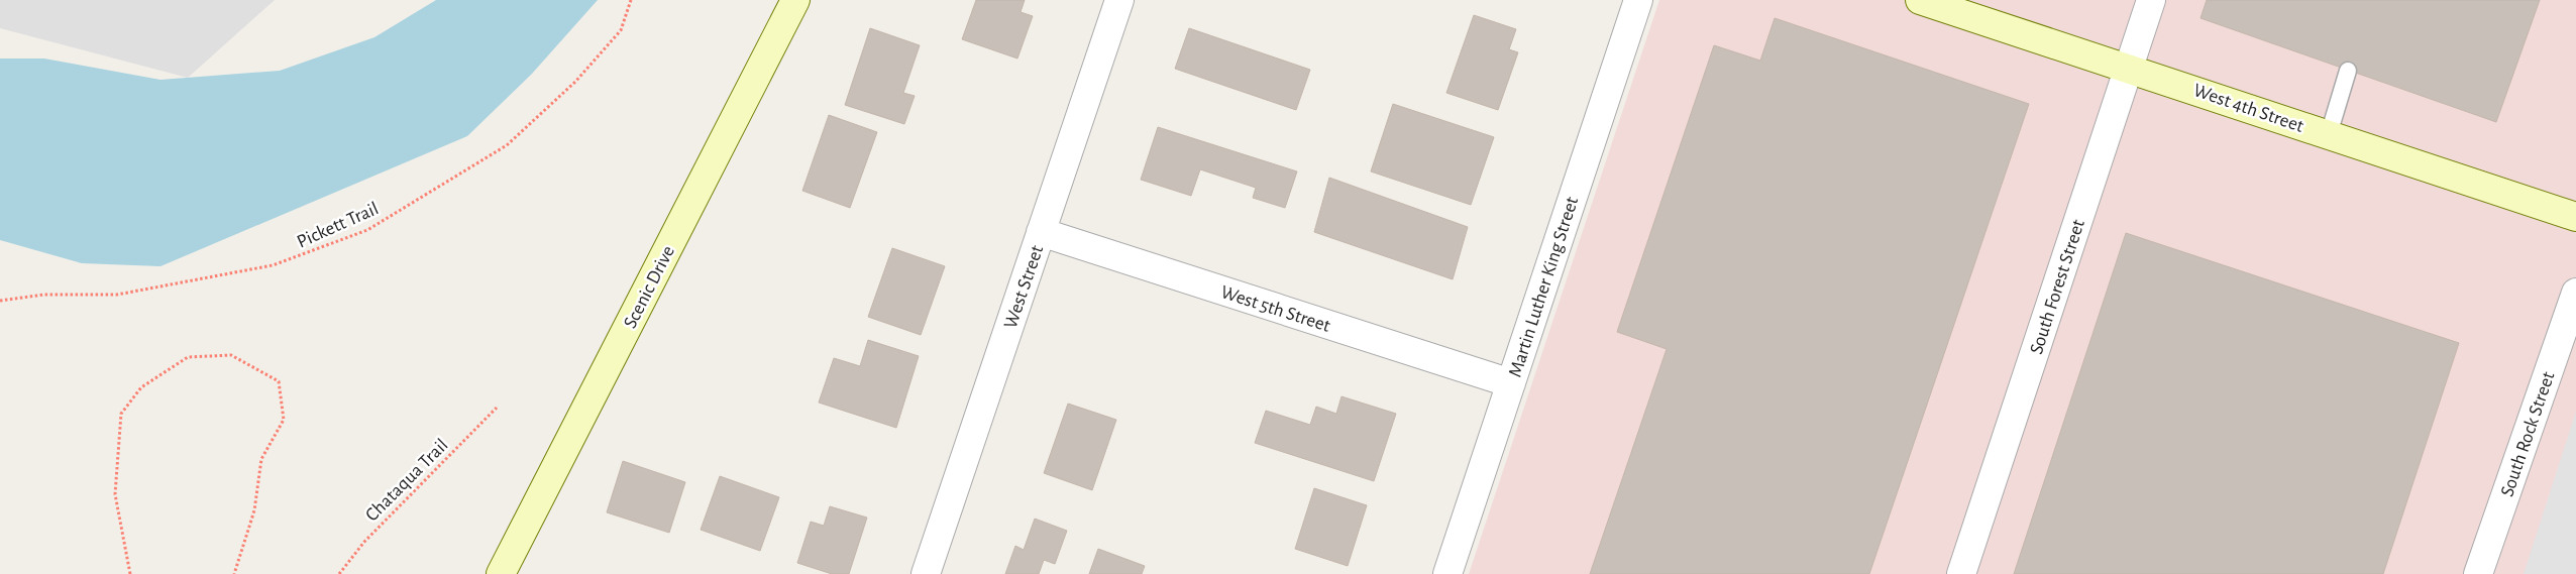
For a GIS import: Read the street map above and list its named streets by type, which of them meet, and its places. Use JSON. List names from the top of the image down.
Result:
{
  "streets": {
    "street": [
      "West 4th Street",
      "Scenic Drive",
      "West Street",
      "Martin Luther King Street",
      "South Forest Street",
      "West 5th Street",
      "South Rock Street"
    ],
    "path": ["Pickett Trail", "Chataqua Trail"]
  },
  "crossings": [
    ["West 4th Street", "South Forest Street"],
    ["West Street", "West 5th Street"],
    ["Martin Luther King Street", "West 5th Street"]
  ]
}
